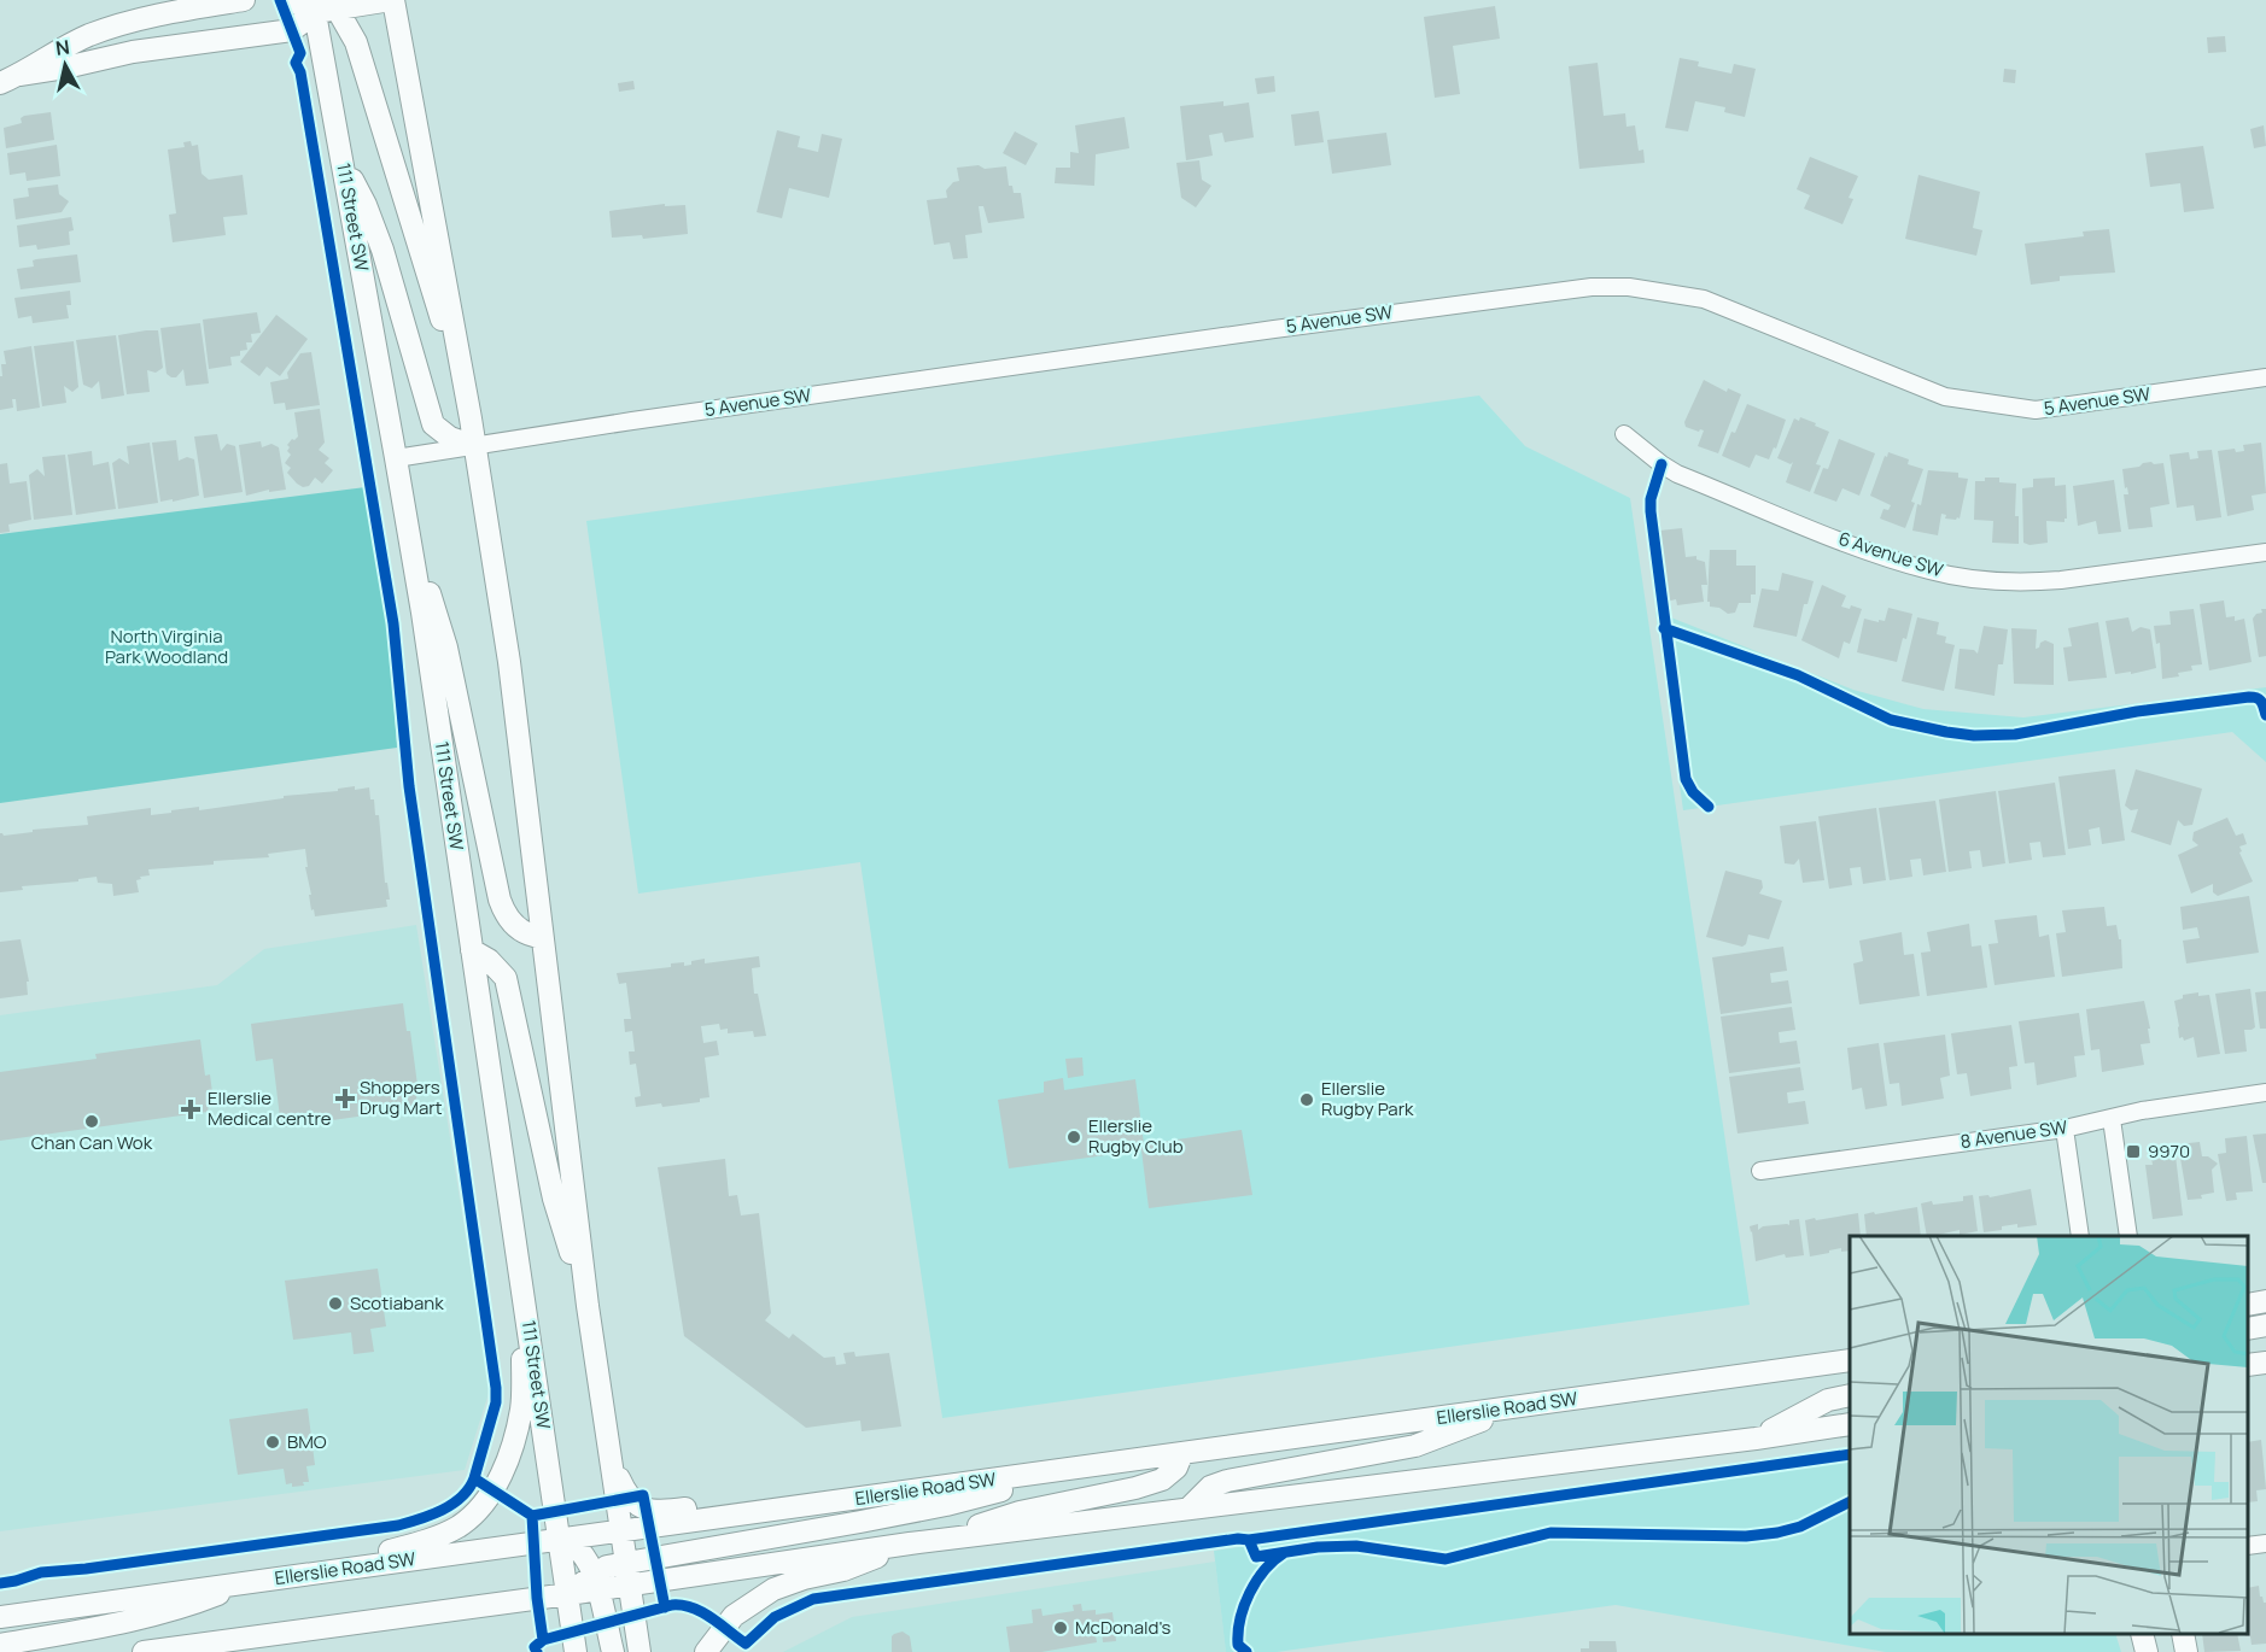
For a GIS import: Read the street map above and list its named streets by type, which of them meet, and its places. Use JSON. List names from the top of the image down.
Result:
{
  "streets": {
    "main road": ["111 Street SW", "Ellerslie Road SW"],
    "street": ["5 Avenue SW", "6 Avenue SW", "8 Avenue SW"]
  },
  "crossings": [
    ["111 Street SW", "5 Avenue SW"],
    ["111 Street SW", "Ellerslie Road SW"]
  ],
  "parks": ["North Virginia Park Woodland"],
  "places": {
    "health": ["Shoppers Drug Mart", "Ellerslie Medical centre"],
    "other": [
      "Ellerslie Rugby Park",
      "Chan Can Wok",
      "Ellerslie Rugby Club",
      "Scotiabank",
      "BMO",
      "McDonald's"
    ],
    "transit": ["9970"]
  },
  "north": "top"
}
